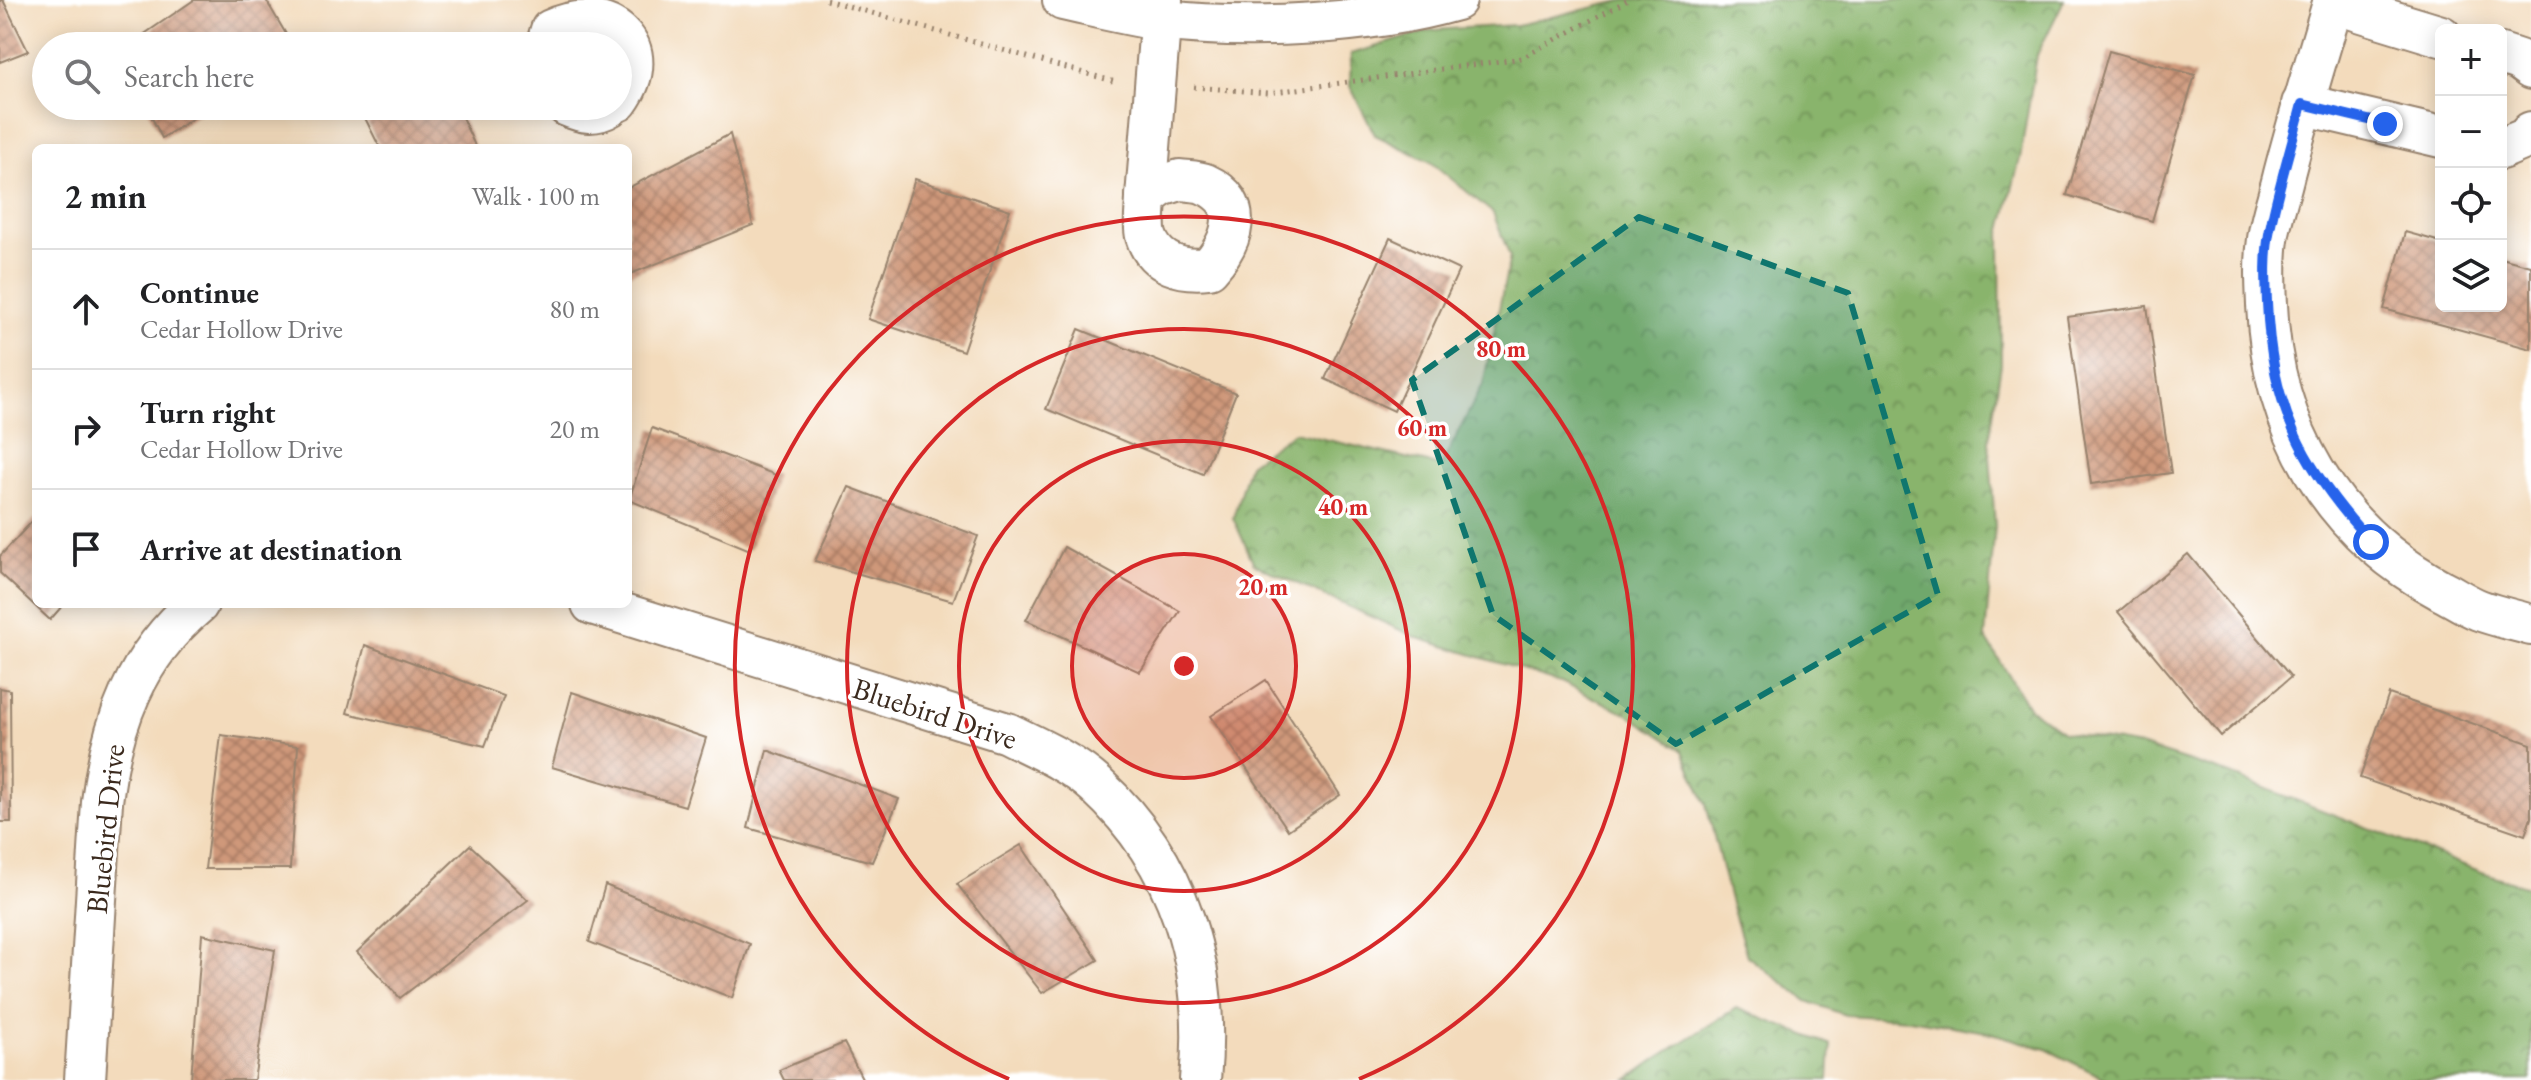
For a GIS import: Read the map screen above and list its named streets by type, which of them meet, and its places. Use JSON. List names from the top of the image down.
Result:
{
  "streets": {
    "street": ["Bluebird Drive"]
  },
  "page": {
    "map_buttons": ["+", "−"],
    "search": "Search here",
    "heading": ["2 min", "Walk · 100 m"],
    "list": [
      ["Continue", "Cedar Hollow Drive", "80 m"],
      ["Turn right", "Cedar Hollow Drive", "20 m"],
      "Arrive at destination"
    ]
  },
  "rings": [
    "80 m",
    "60 m",
    "40 m",
    "20 m"
  ]
}
